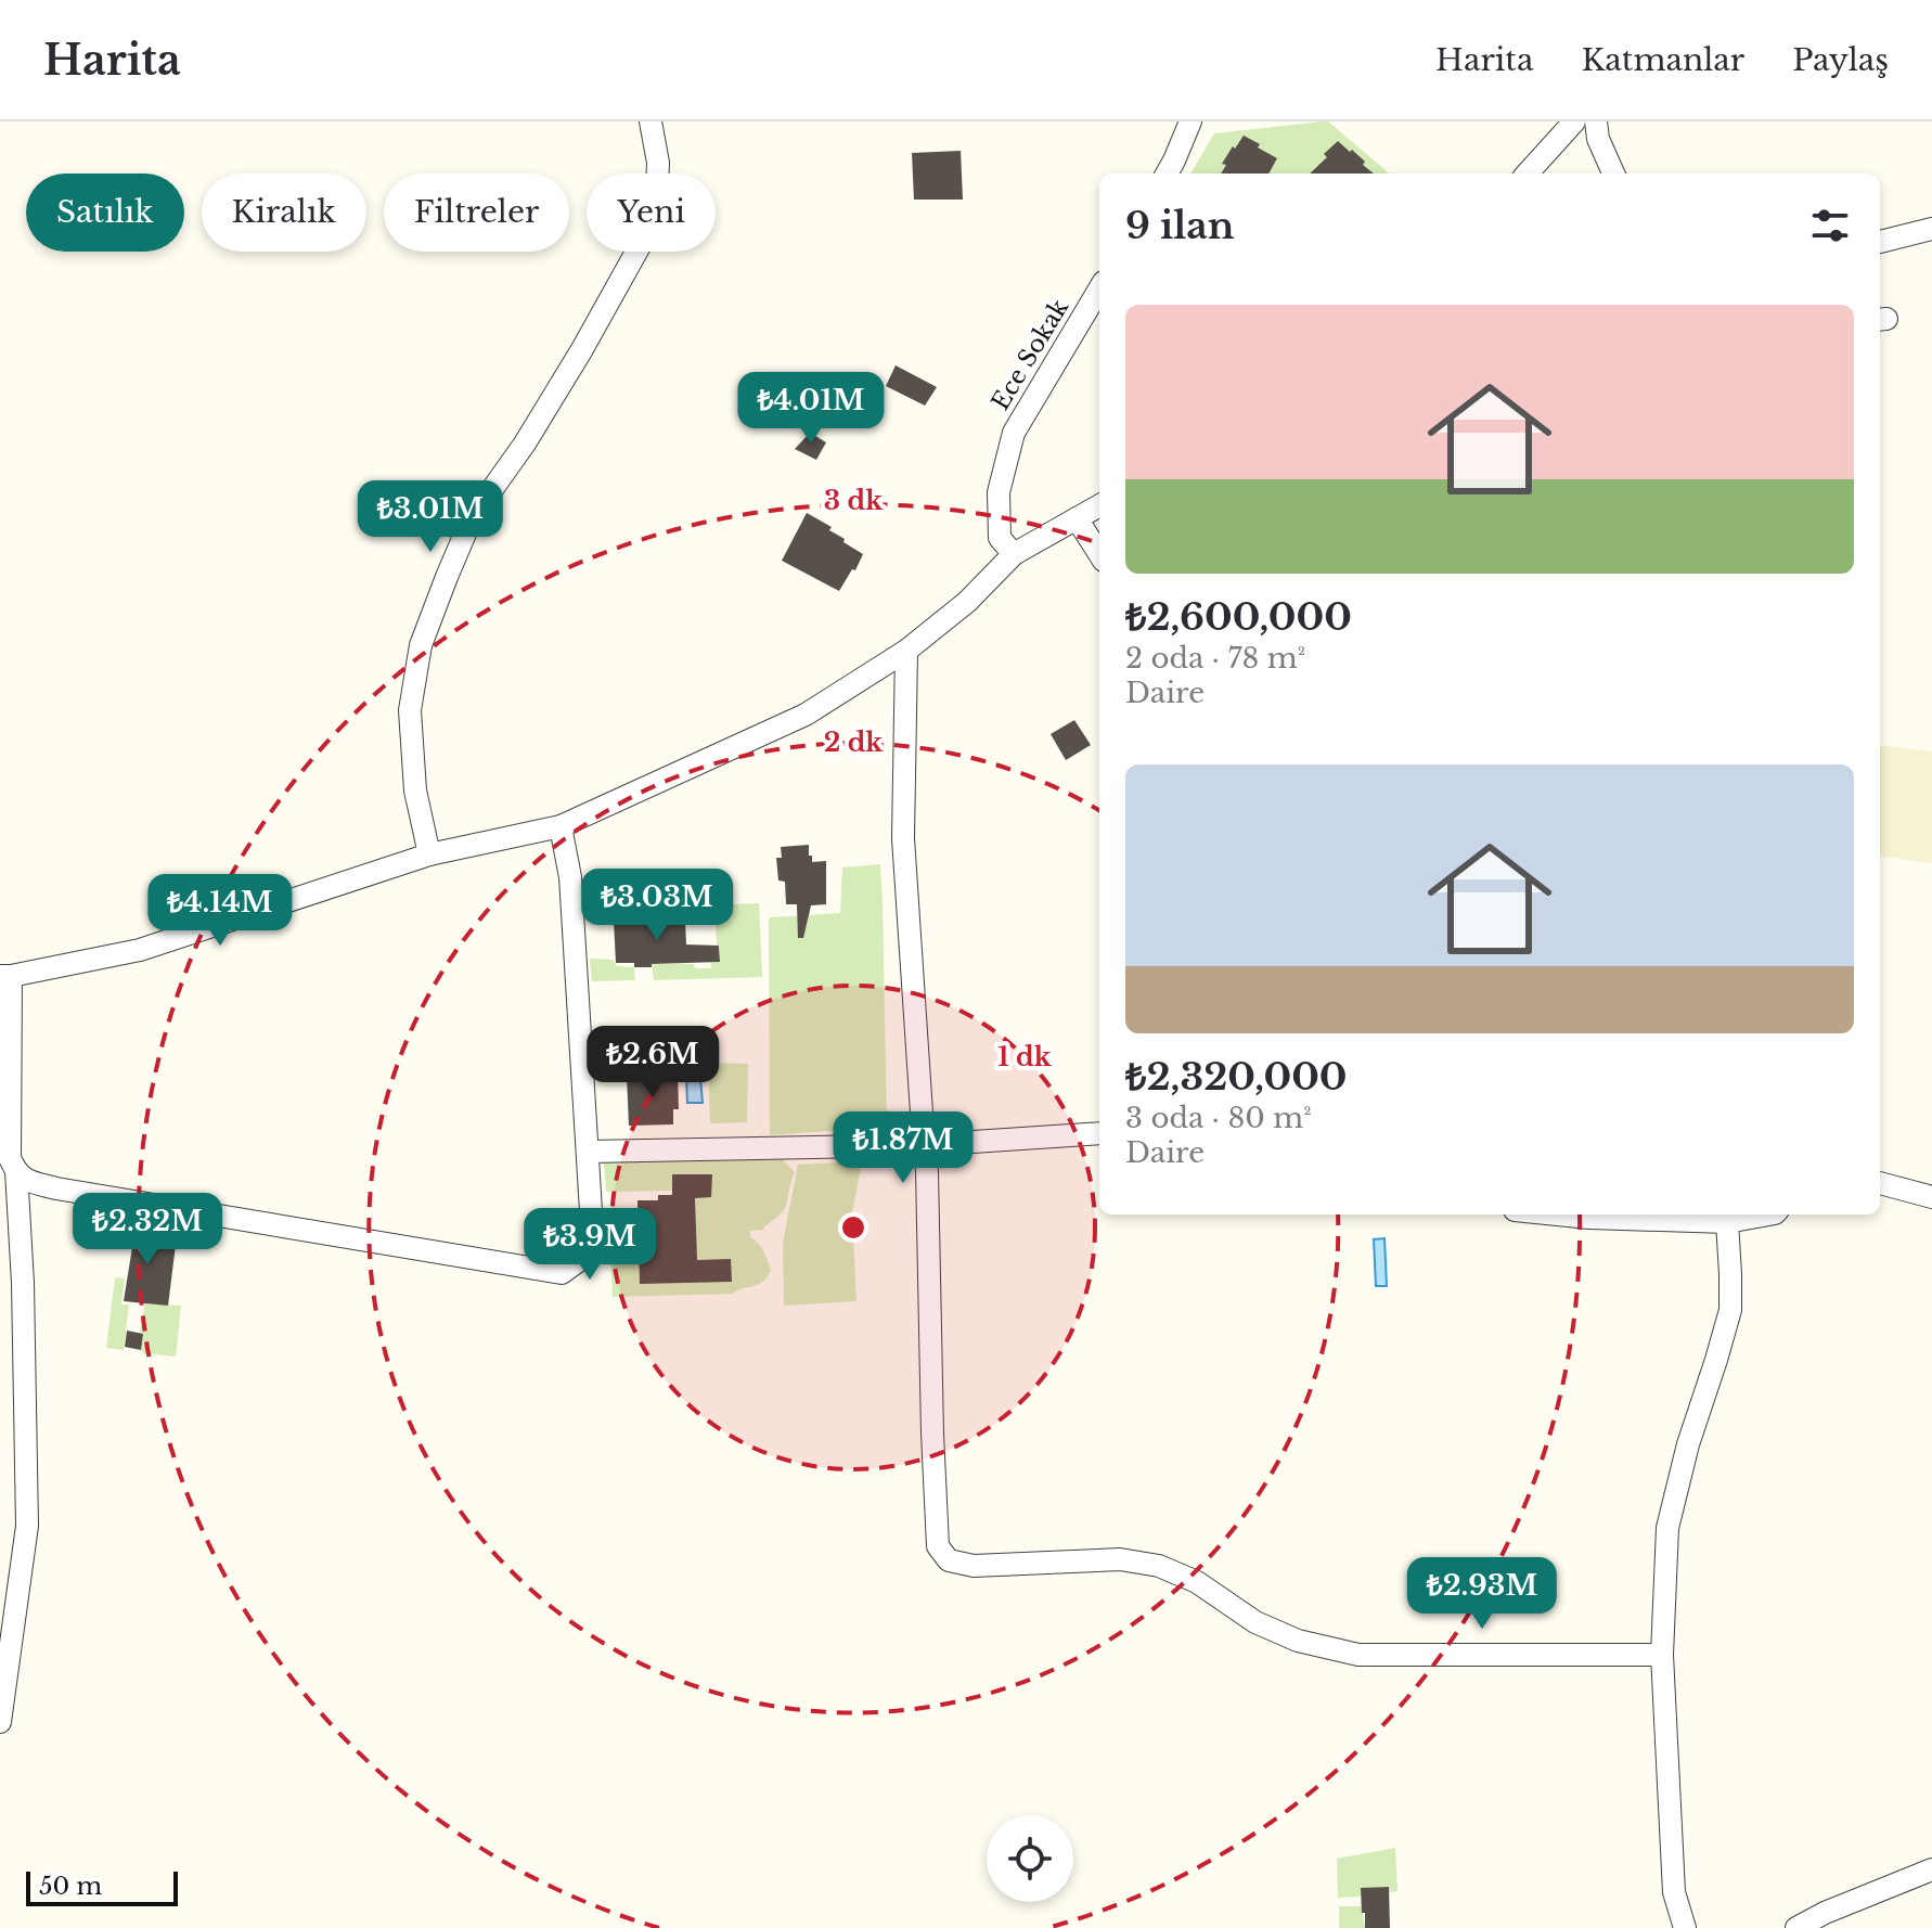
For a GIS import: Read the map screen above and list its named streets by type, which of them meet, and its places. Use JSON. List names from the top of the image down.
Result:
{
  "streets": {
    "street": ["Ece Sokak"]
  },
  "scale_bar": "50 m",
  "page": {
    "header": "Harita",
    "nav": ["Harita", "Katmanlar", "Paylaş"],
    "chip": [
      "Satılık",
      "Kiralık",
      "Filtreler",
      "Yeni"
    ],
    "heading": "9 ilan",
    "list": [
      {
        "name": "₺2,600,000",
        "note": "2 oda · 78 m² · Daire"
      },
      {
        "name": "₺2,320,000",
        "note": "3 oda · 80 m² · Daire"
      }
    ],
    "price": [
      "₺4.01M",
      "₺3.01M",
      "₺3.03M",
      "₺4.14M",
      "₺2.6M",
      "₺1.87M",
      "₺2.32M",
      "₺3.9M",
      "₺2.93M"
    ],
    "scale": "50 m"
  },
  "rings": ["3 dk", "2 dk", "1 dk"]
}
